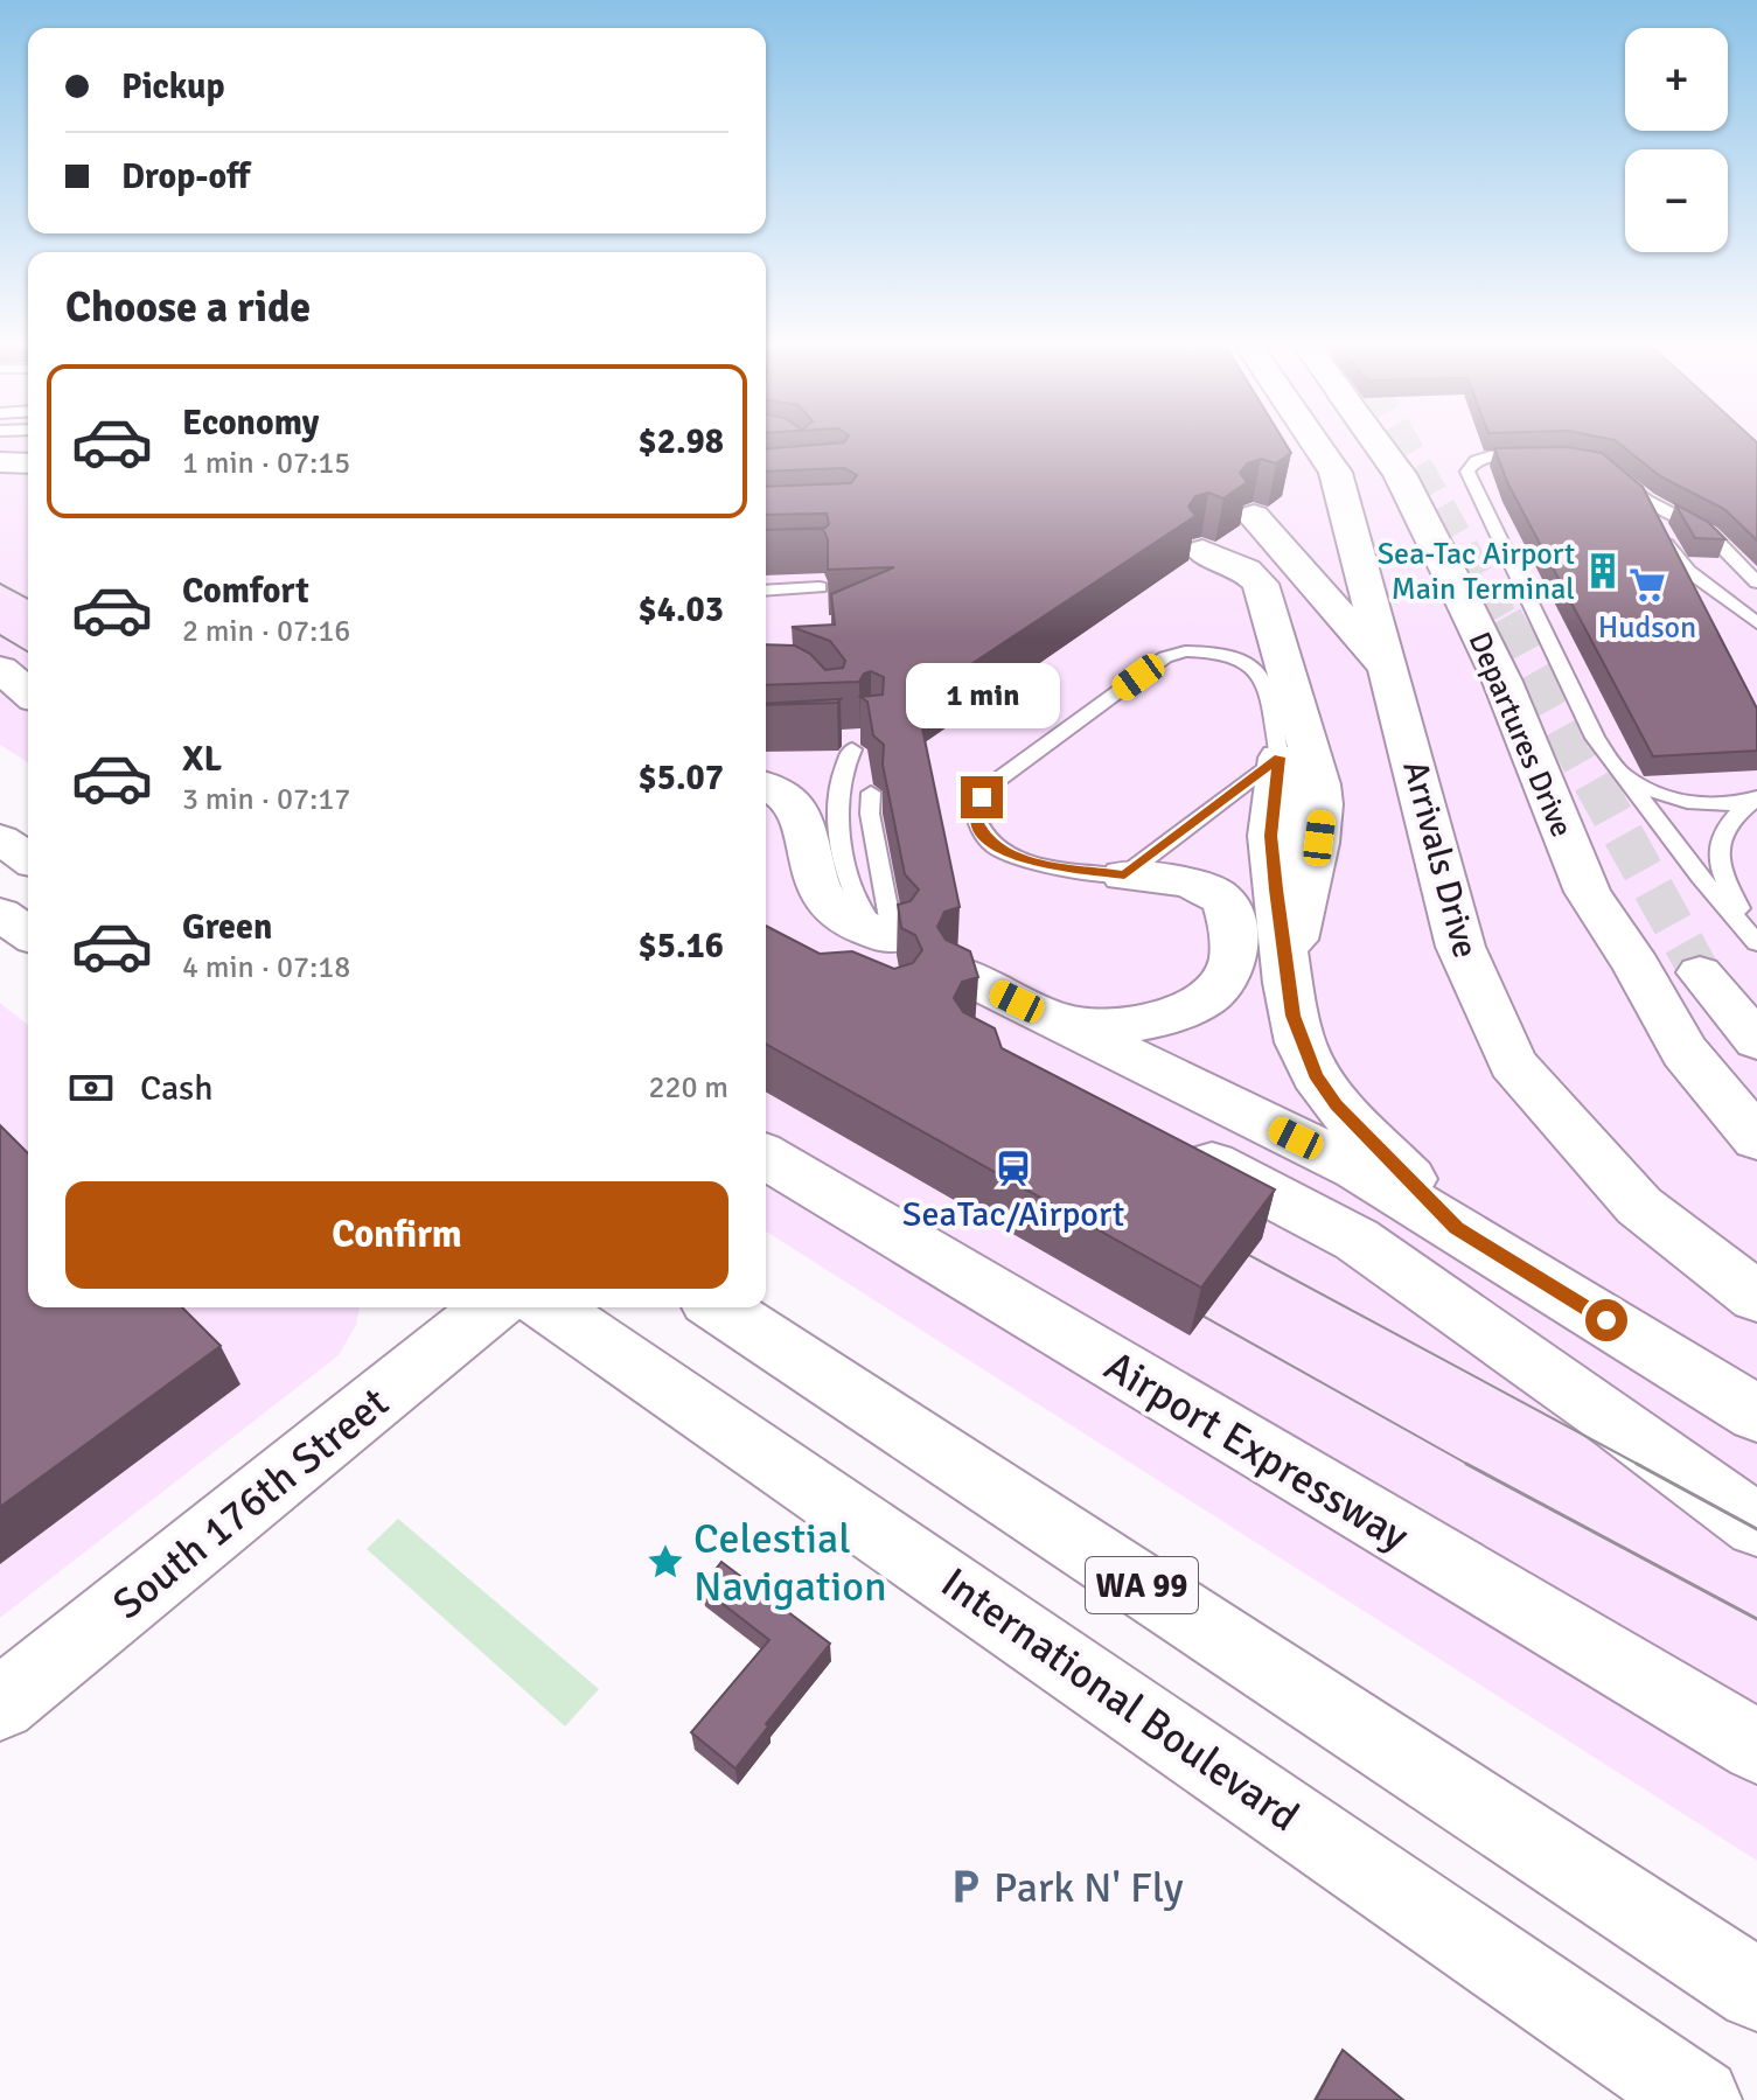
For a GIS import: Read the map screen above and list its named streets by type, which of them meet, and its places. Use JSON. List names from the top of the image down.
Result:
{
  "streets": {
    "main road": [
      "Departures Drive",
      "Arrivals Drive",
      "Airport Expressway",
      "South 176th Street",
      "WA 99",
      "International Boulevard"
    ]
  },
  "places": {
    "building": ["Sea-Tac Airport Main Terminal"],
    "supermarket": ["Hudson"],
    "station": ["SeaTac/Airport"],
    "place": ["Celestial Navigation"],
    "parking": ["Park N' Fly"]
  },
  "page": {
    "map_buttons": ["+", "−"],
    "banner": ["Pickup", "Drop-off"],
    "heading": "Choose a ride",
    "list": [
      {
        "name": "Economy",
        "note": "1 min · 07:15",
        "value": "$2.98"
      },
      {
        "name": "Comfort",
        "note": "2 min · 07:16",
        "value": "$4.03"
      },
      {
        "name": "XL",
        "note": "3 min · 07:17",
        "value": "$5.07"
      },
      {
        "name": "Green",
        "note": "4 min · 07:18",
        "value": "$5.16"
      }
    ],
    "bubble": "1 min",
    "pay": ["Cash", "220 m"],
    "buttons": "Confirm"
  }
}
